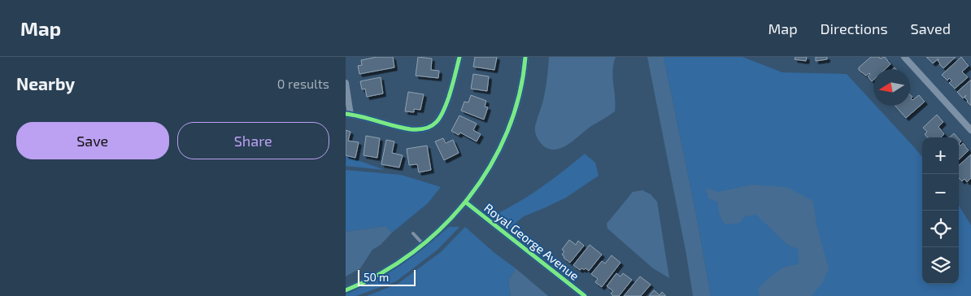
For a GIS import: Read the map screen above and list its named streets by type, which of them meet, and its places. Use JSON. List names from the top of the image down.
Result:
{
  "streets": {
    "street": ["Royal George Avenue"]
  },
  "scale_bar": "50 m",
  "north": "left",
  "page": {
    "header": "Map",
    "nav": ["Map", "Directions", "Saved"],
    "heading": ["Nearby", "0 results"],
    "buttons": ["Save", "Share"],
    "map_buttons": ["+", "−"],
    "scale": "50 m"
  }
}
